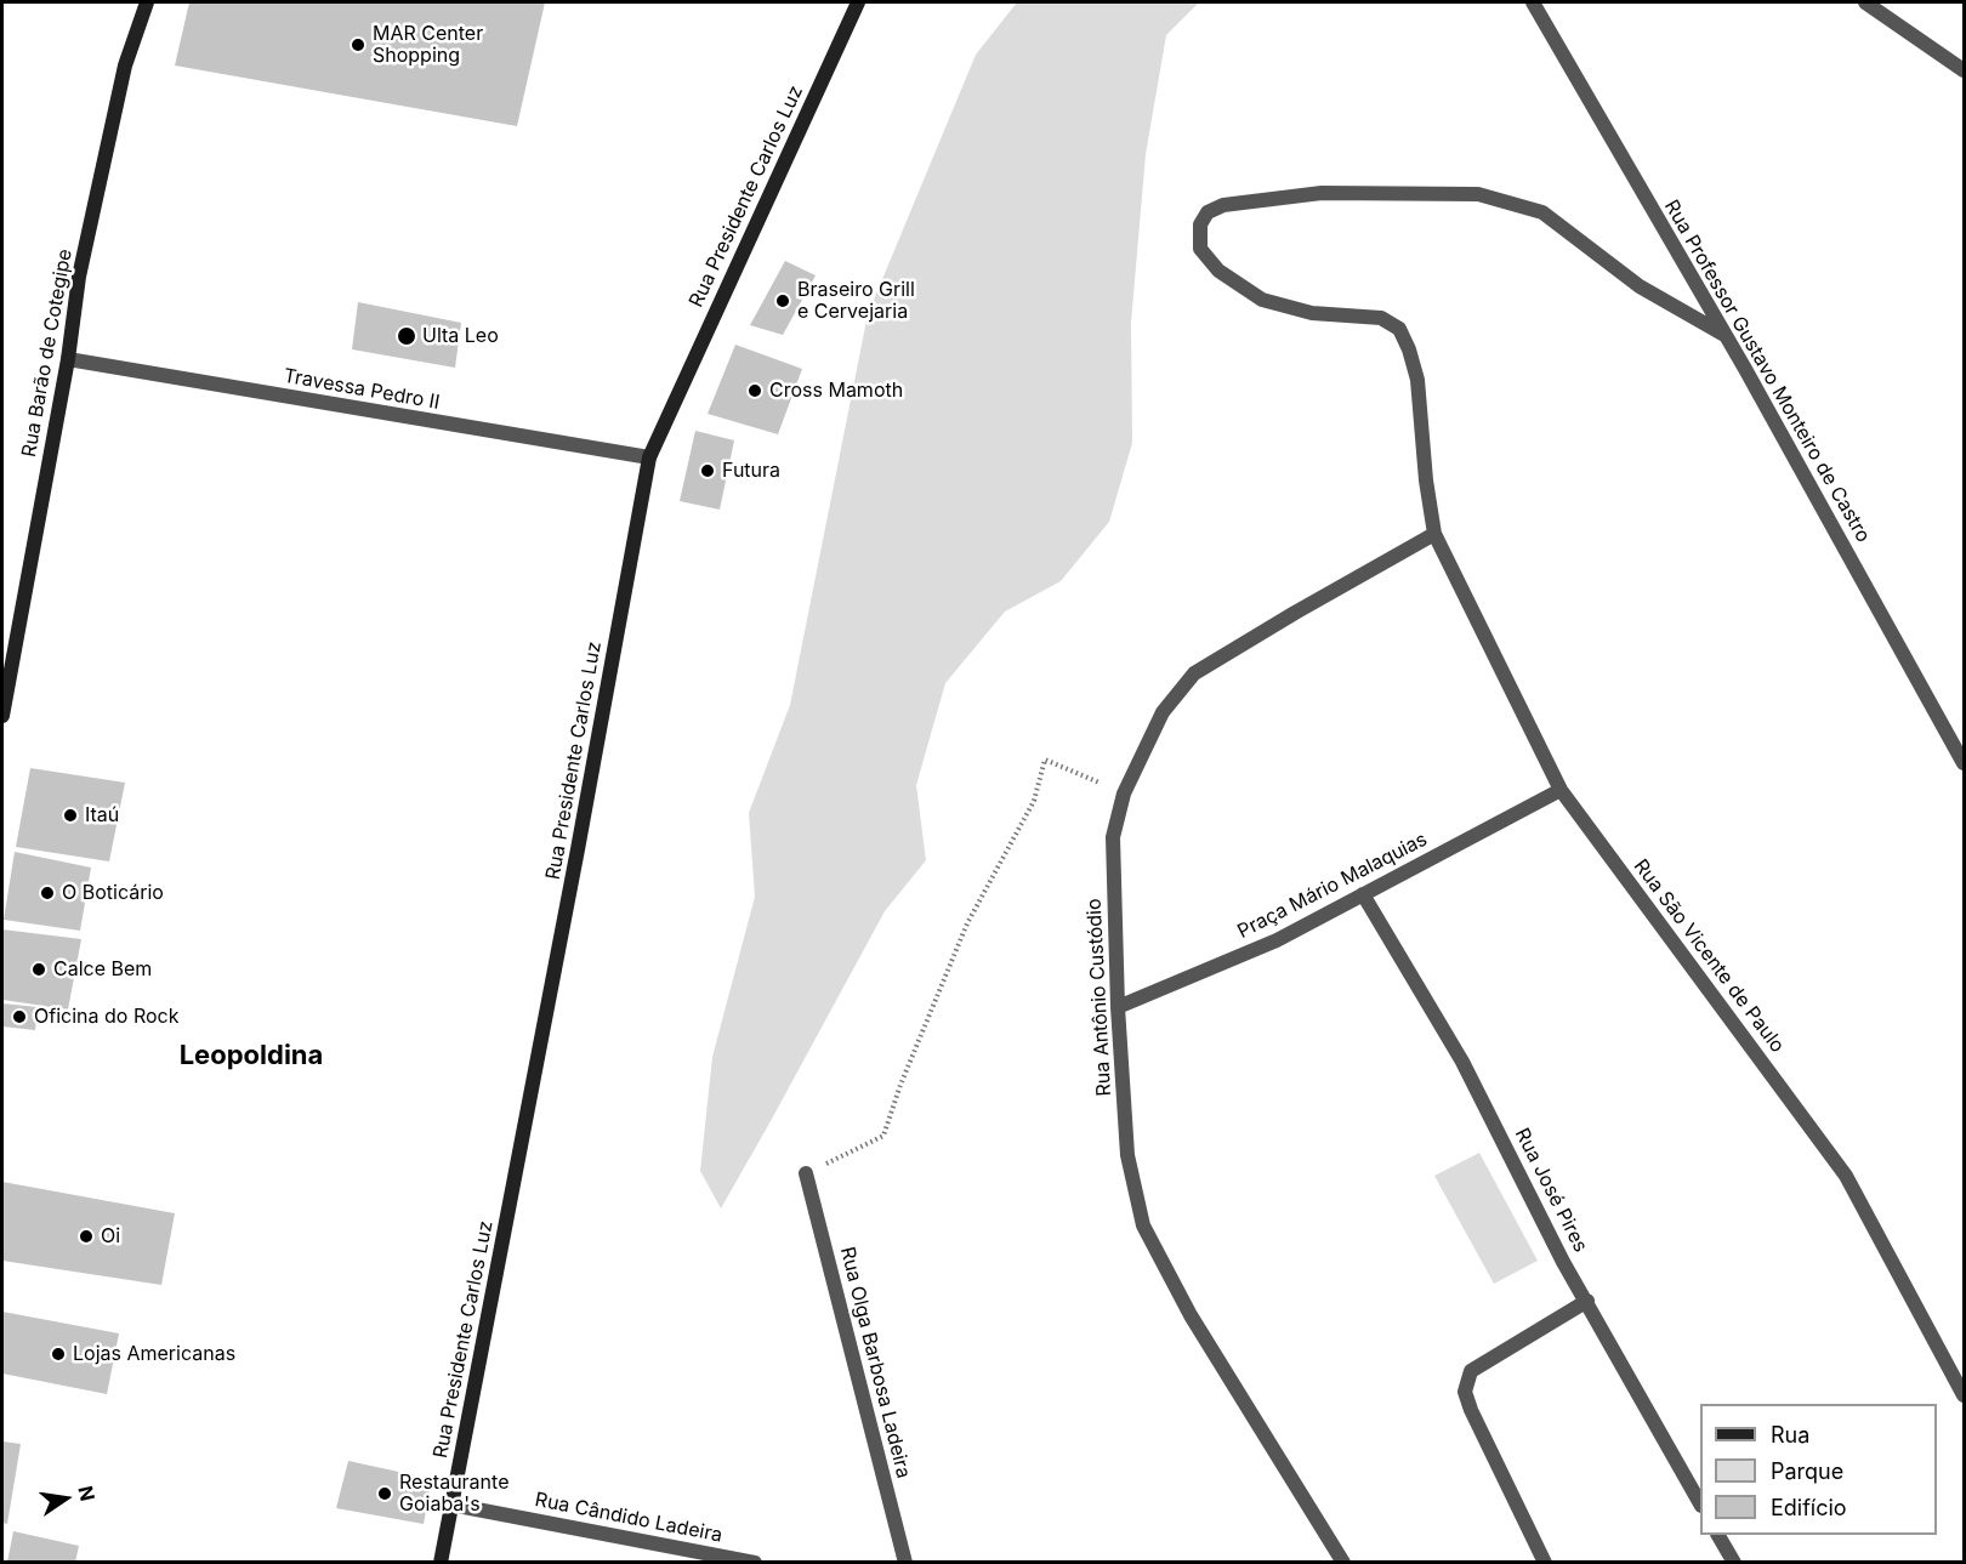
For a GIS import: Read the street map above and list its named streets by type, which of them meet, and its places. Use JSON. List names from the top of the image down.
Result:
{
  "streets": {
    "street": [
      "Rua Presidente Carlos Luz",
      "Rua Barão de Cotegipe",
      "Rua Professor Gustavo Monteiro de Castro",
      "Travessa Pedro II",
      "Praça Mário Malaquias",
      "Rua São Vicente de Paulo",
      "Rua Antônio Custódio",
      "Rua José Pires",
      "Rua Olga Barbosa Ladeira",
      "Rua Cândido Ladeira"
    ]
  },
  "crossings": [
    ["Rua Presidente Carlos Luz", "Travessa Pedro II"],
    ["Rua Presidente Carlos Luz", "Rua Cândido Ladeira"],
    ["Rua Barão de Cotegipe", "Travessa Pedro II"],
    ["Rua Professor Gustavo Monteiro de Castro", "Rua São Vicente de Paulo"],
    ["Praça Mário Malaquias", "Rua São Vicente de Paulo"],
    ["Praça Mário Malaquias", "Rua Antônio Custódio"],
    ["Praça Mário Malaquias", "Rua José Pires"],
    ["Rua São Vicente de Paulo", "Rua Antônio Custódio"]
  ],
  "districts": ["Leopoldina"],
  "places": [
    "MAR Center Shopping",
    "Braseiro Grill e Cervejaria",
    "Ulta Leo",
    "Cross Mamoth",
    "Futura",
    "Itaú",
    "O Boticário",
    "Calce Bem",
    "Oficina do Rock",
    "Oi",
    "Lojas Americanas",
    "Restaurante Goiaba's"
  ],
  "legend": ["Rua", "Parque", "Edifício"],
  "north": "right"
}
